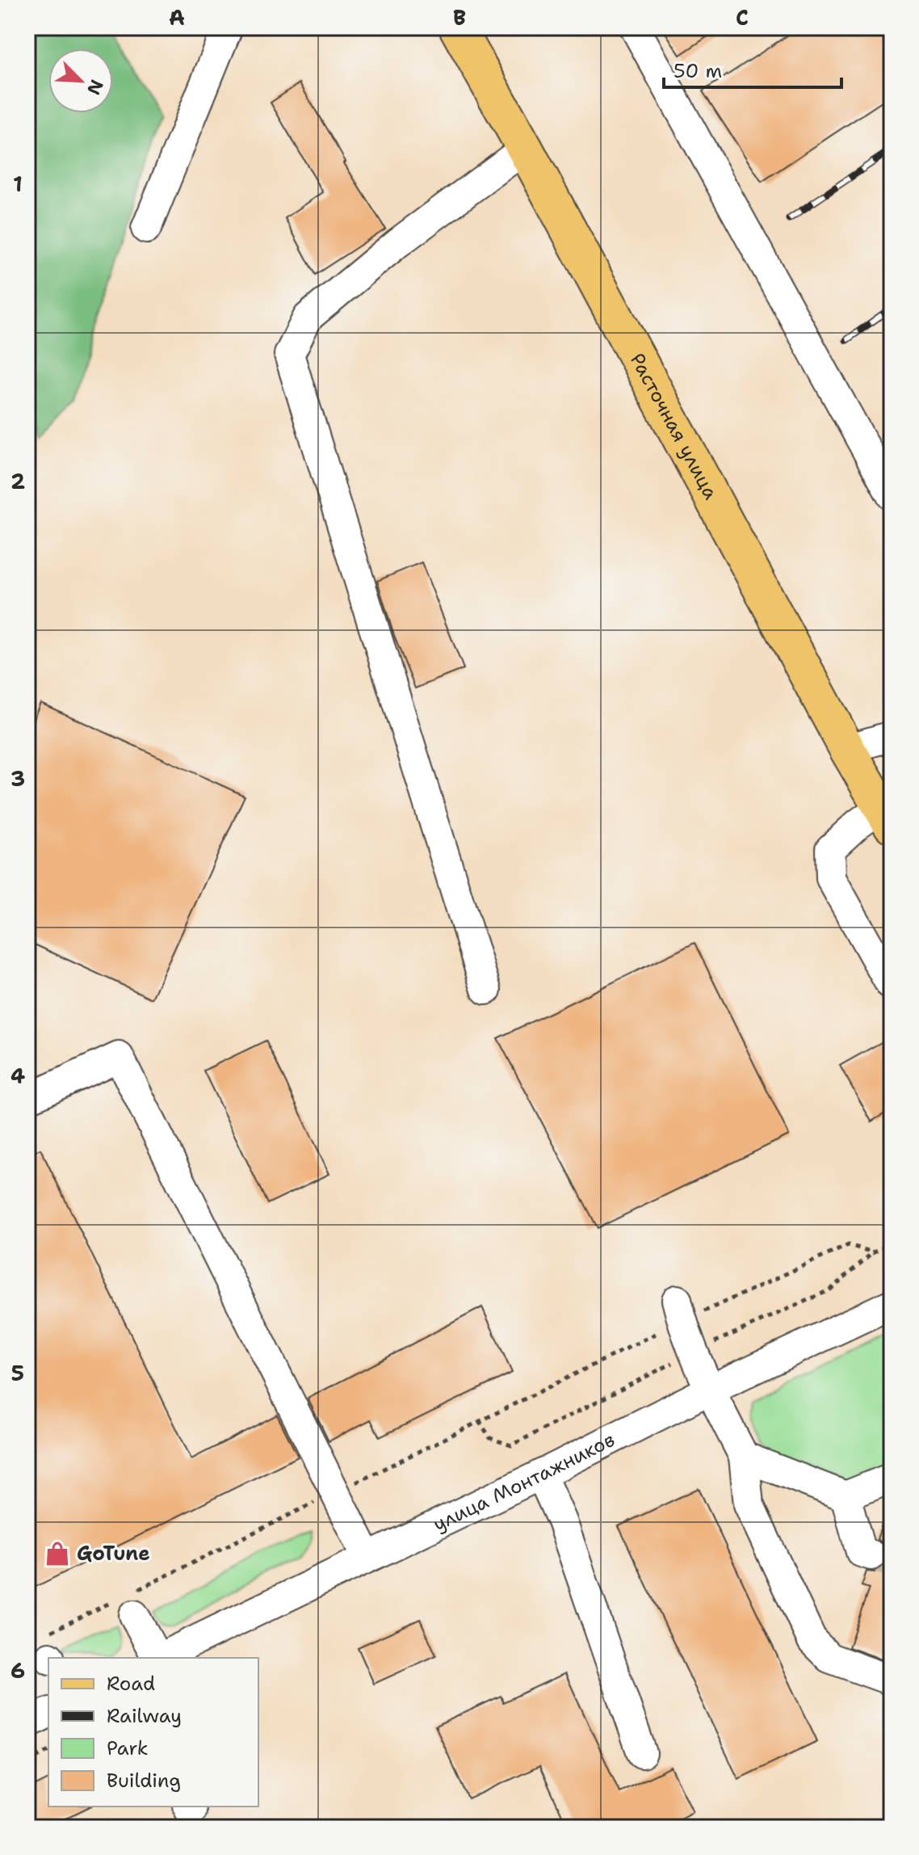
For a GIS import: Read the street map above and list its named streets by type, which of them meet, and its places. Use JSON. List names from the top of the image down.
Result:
{
  "streets": {
    "main road": ["Расточная улица"],
    "street": ["улица Монтажников"]
  },
  "places": {
    "shop": ["GoTune"]
  },
  "legend": [
    "Road",
    "Railway",
    "Park",
    "Building"
  ],
  "scale_bar": "50 m",
  "north": "bottom right",
  "grid": {
    "columns": ["A", "B", "C"],
    "rows": [
      "1",
      "2",
      "3",
      "4",
      "5",
      "6"
    ]
  }
}
